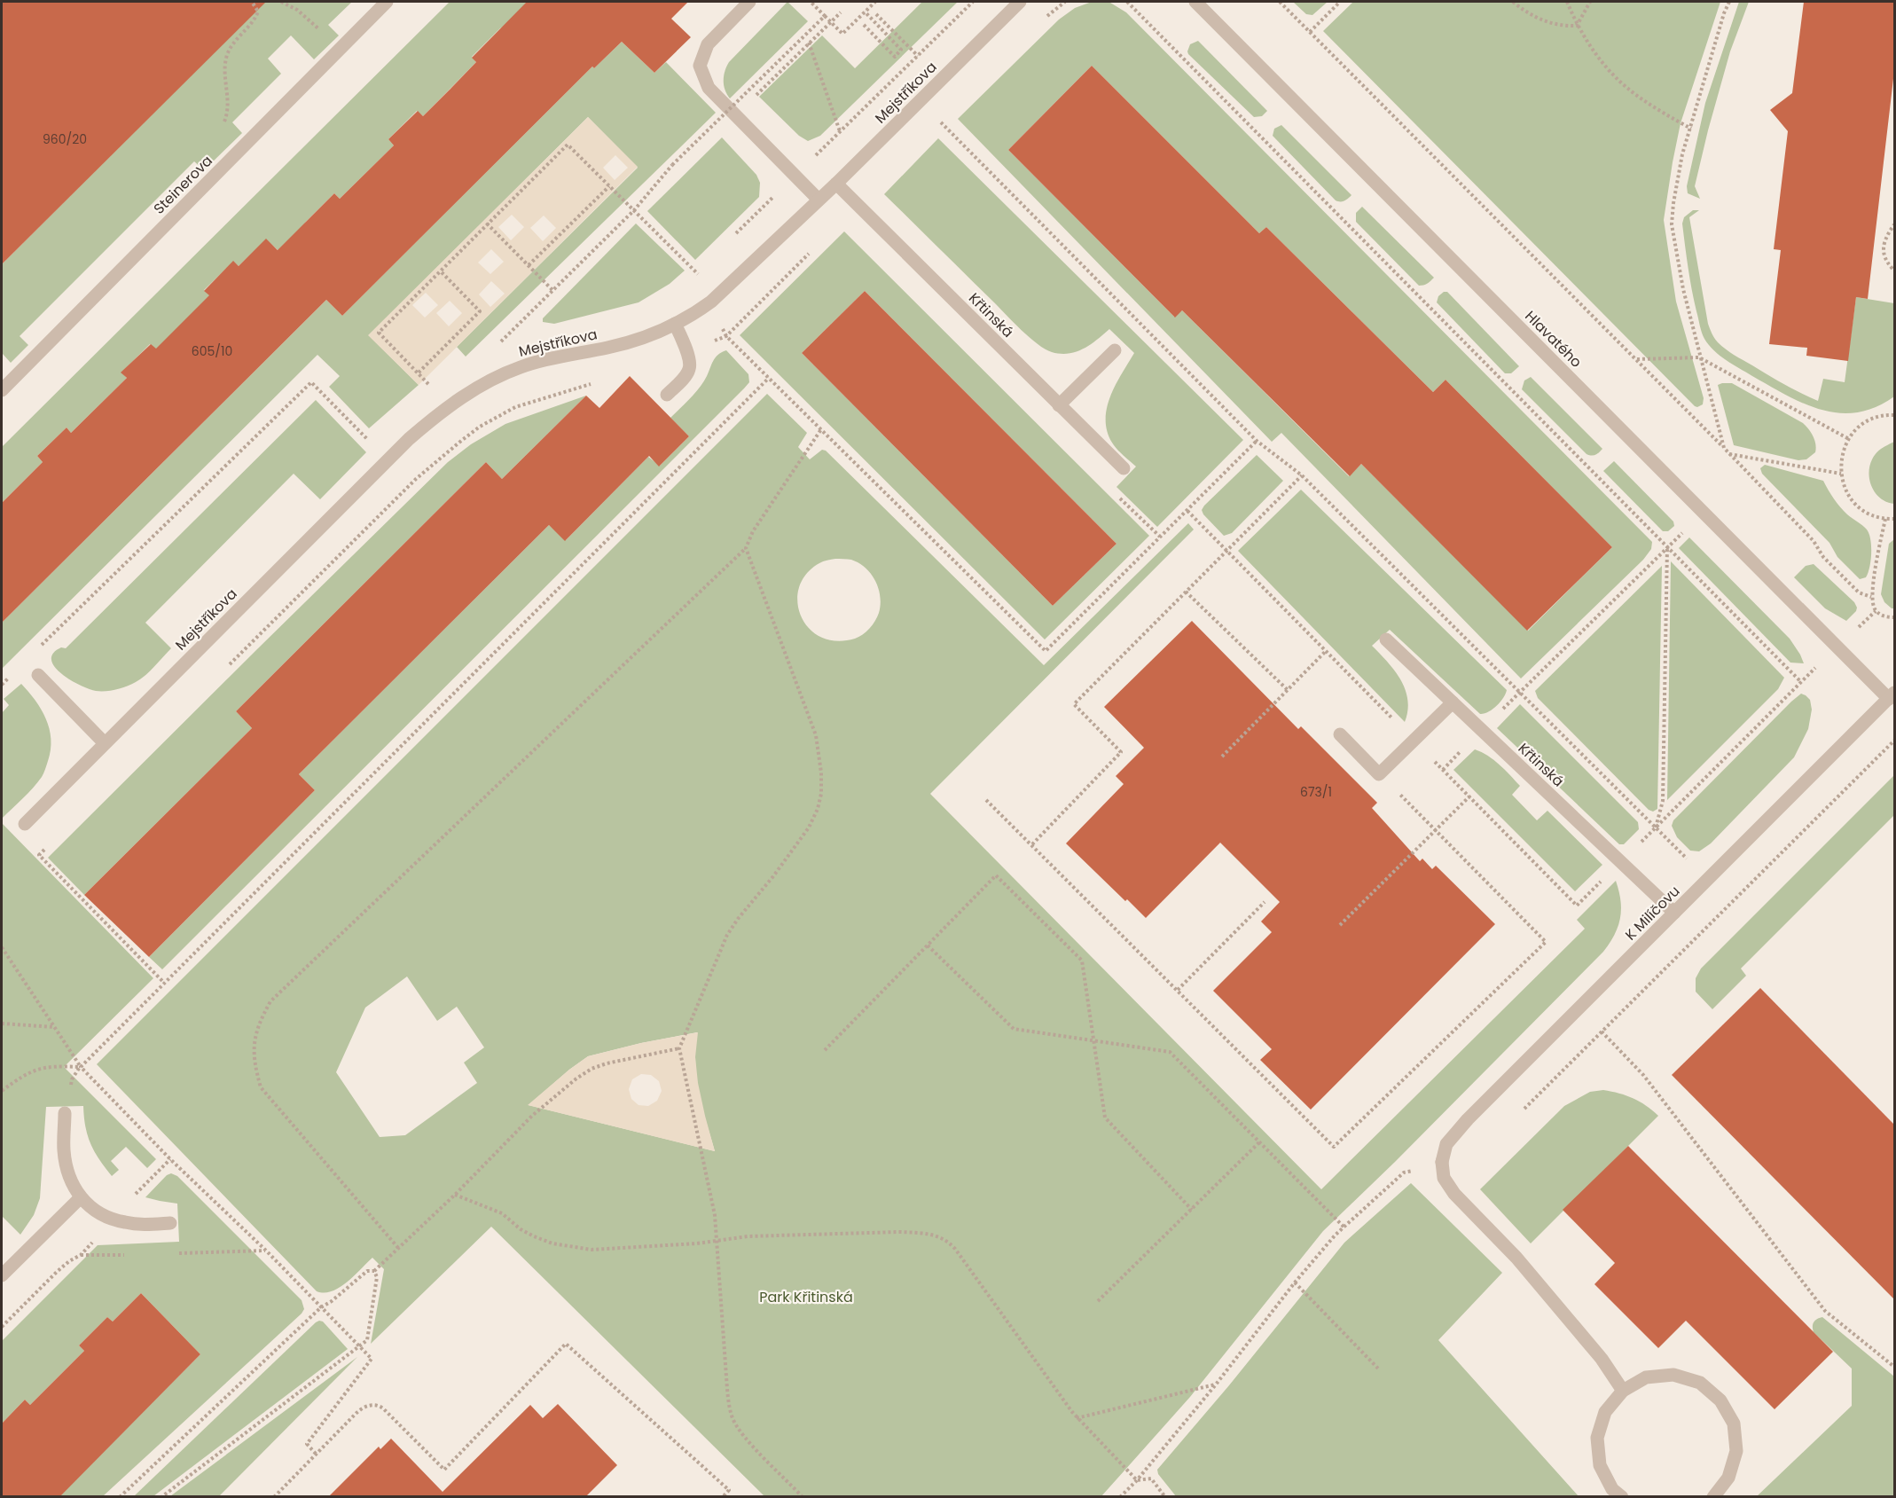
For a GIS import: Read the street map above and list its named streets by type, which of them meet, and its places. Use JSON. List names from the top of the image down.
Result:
{
  "streets": {
    "street": [
      "Mejstříkova",
      "Steinerova",
      "Křtinská",
      "Hlavatého",
      "K Milíčovu"
    ]
  },
  "crossings": [
    ["Mejstříkova", "Křtinská"],
    ["Křtinská", "K Milíčovu"],
    ["Hlavatého", "K Milíčovu"]
  ],
  "parks": ["Park Křitinská"],
  "house_numbers": ["960/20", "605/10", "673/1"]
}
